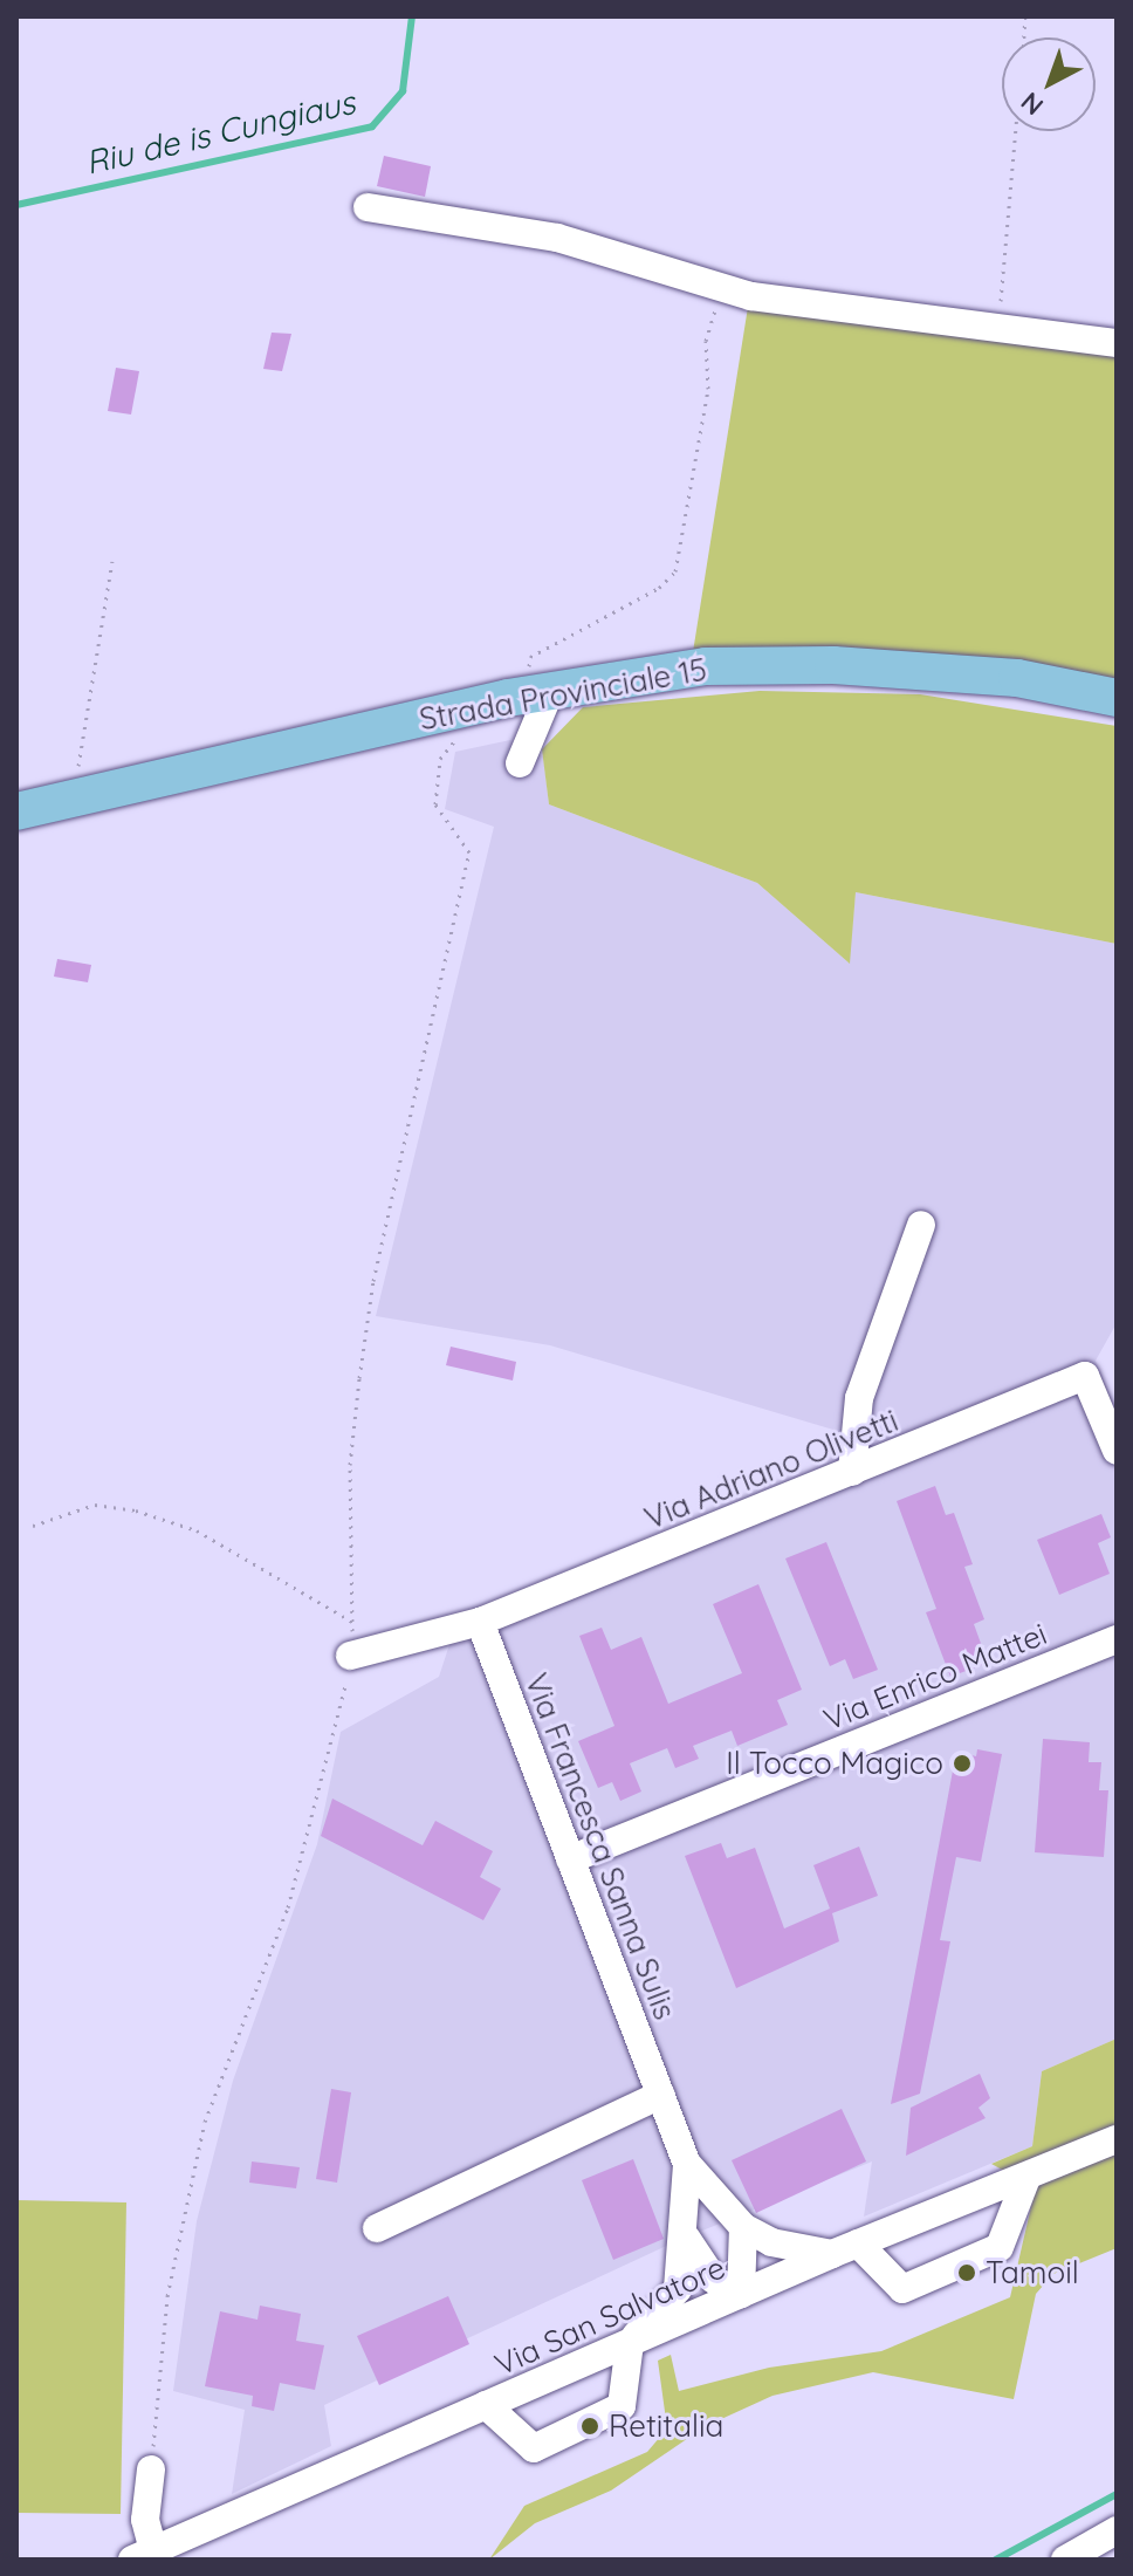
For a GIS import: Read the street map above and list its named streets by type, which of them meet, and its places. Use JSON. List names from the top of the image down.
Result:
{
  "streets": {
    "main road": ["Strada Provinciale 15"],
    "street": [
      "Via Adriano Olivetti",
      "Via Enrico Mattei",
      "Via Francesca Sanna Sulis",
      "Via San Salvatore"
    ]
  },
  "crossings": [
    ["Via Adriano Olivetti", "Via Francesca Sanna Sulis"],
    ["Via Enrico Mattei", "Via Francesca Sanna Sulis"],
    ["Via Francesca Sanna Sulis", "Via San Salvatore"]
  ],
  "water": ["Riu de is Cungiaus"],
  "places": ["Il Tocco Magico", "Tamoil", "Retitalia"],
  "north": "bottom left"
}
